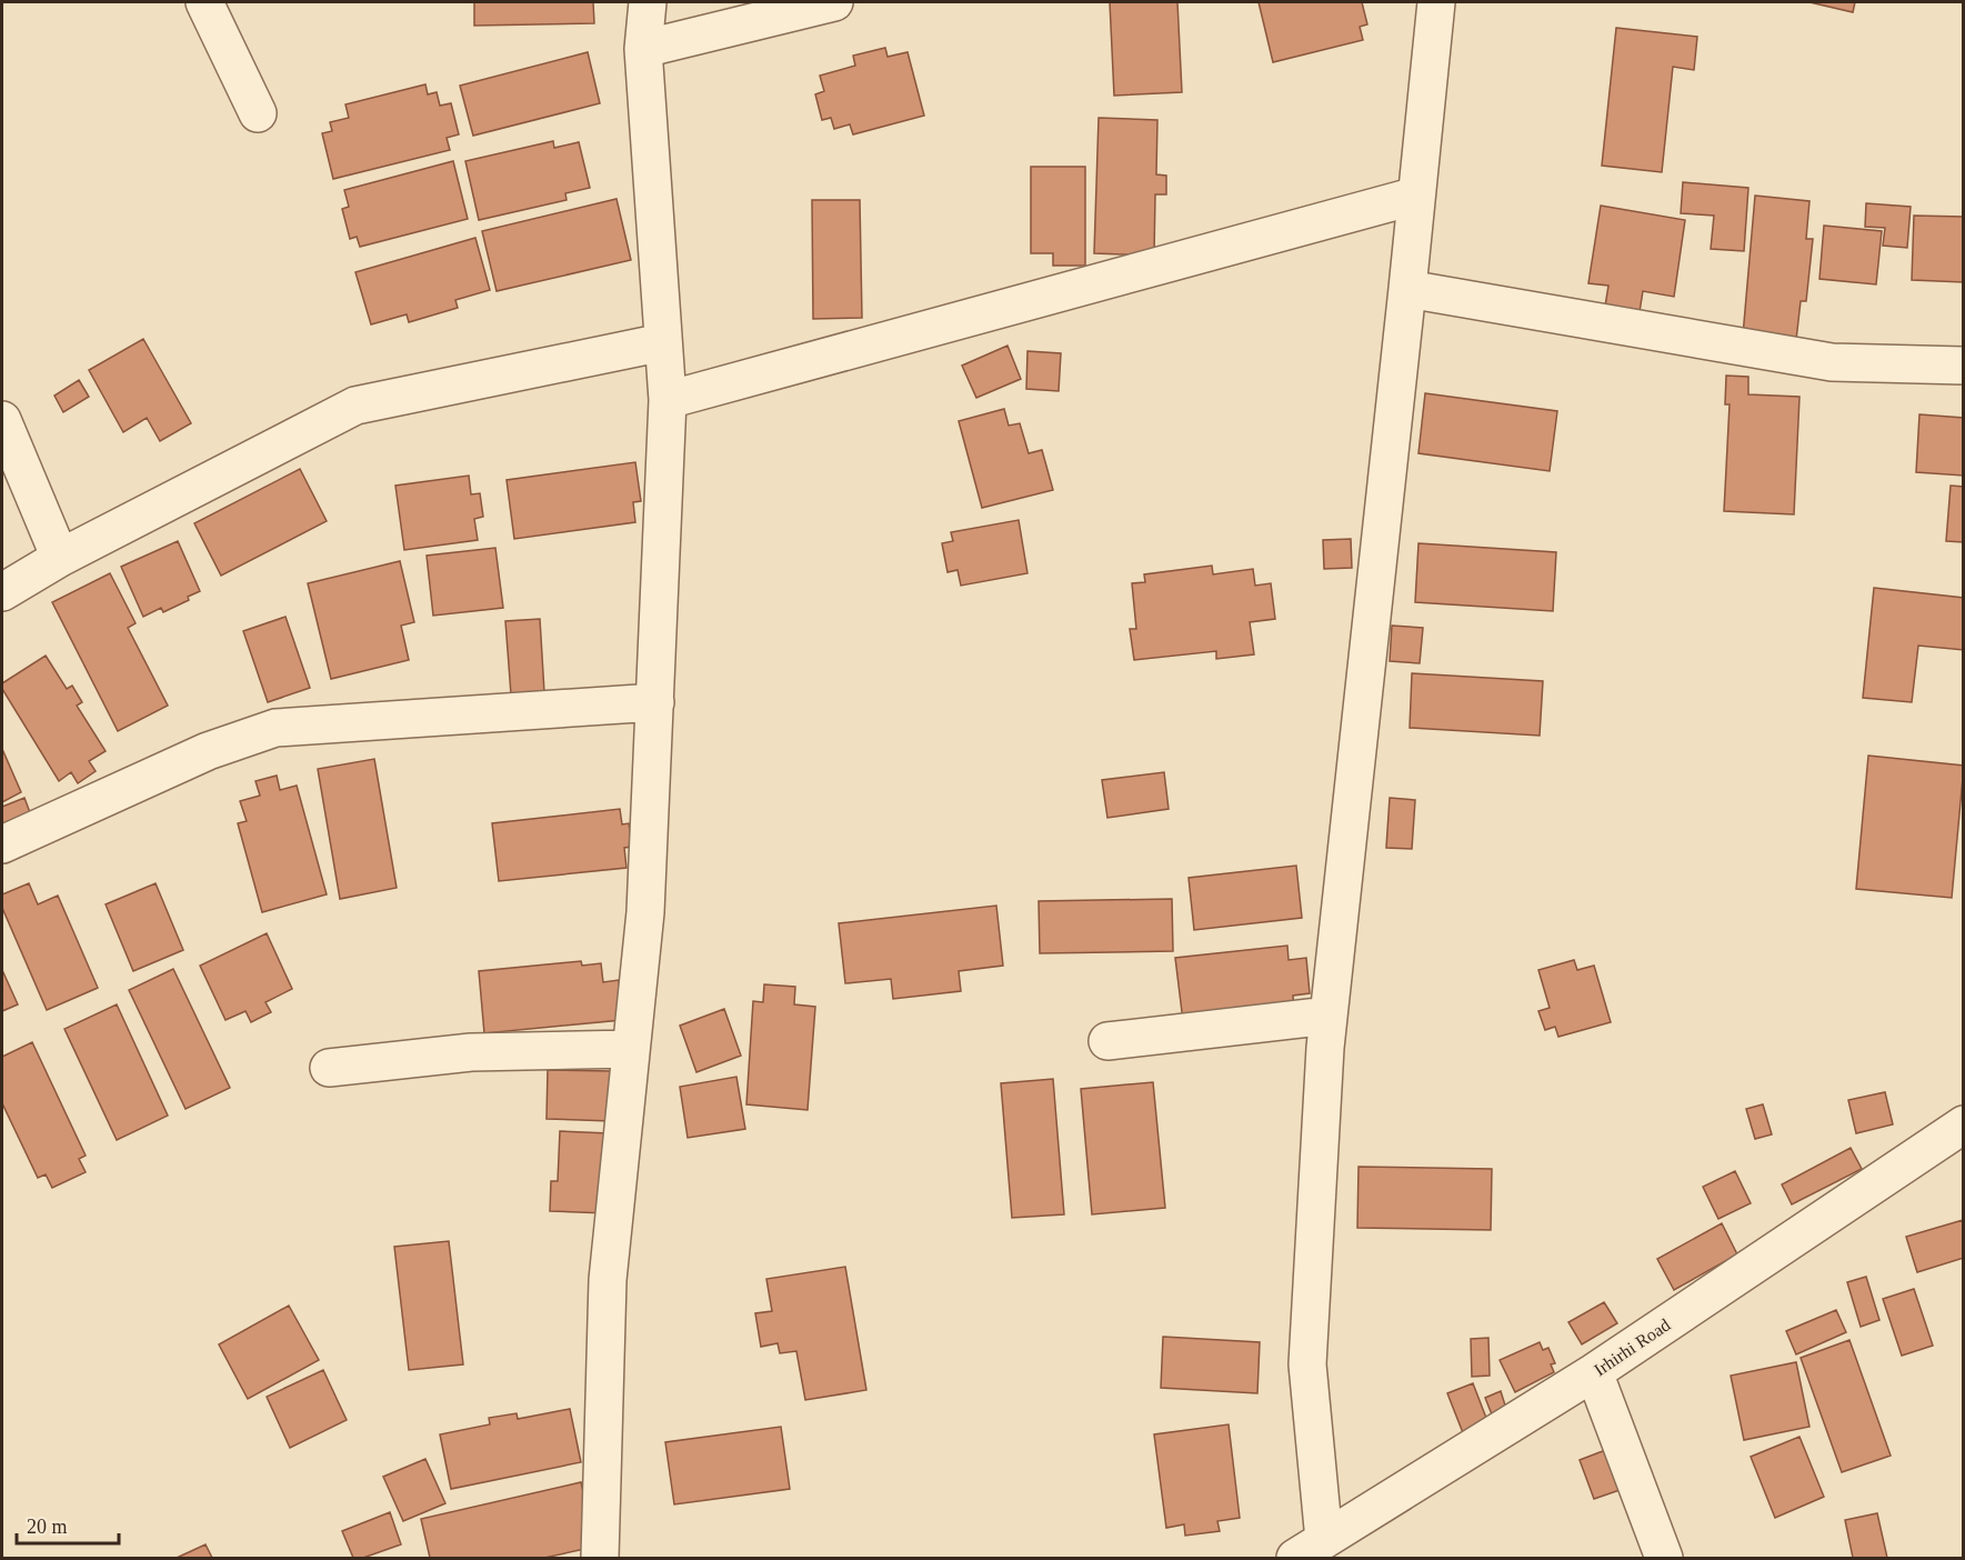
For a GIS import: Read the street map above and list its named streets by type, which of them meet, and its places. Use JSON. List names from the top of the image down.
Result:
{
  "streets": {
    "street": ["Irhirhi Road"]
  },
  "scale_bar": "20 m"
}
